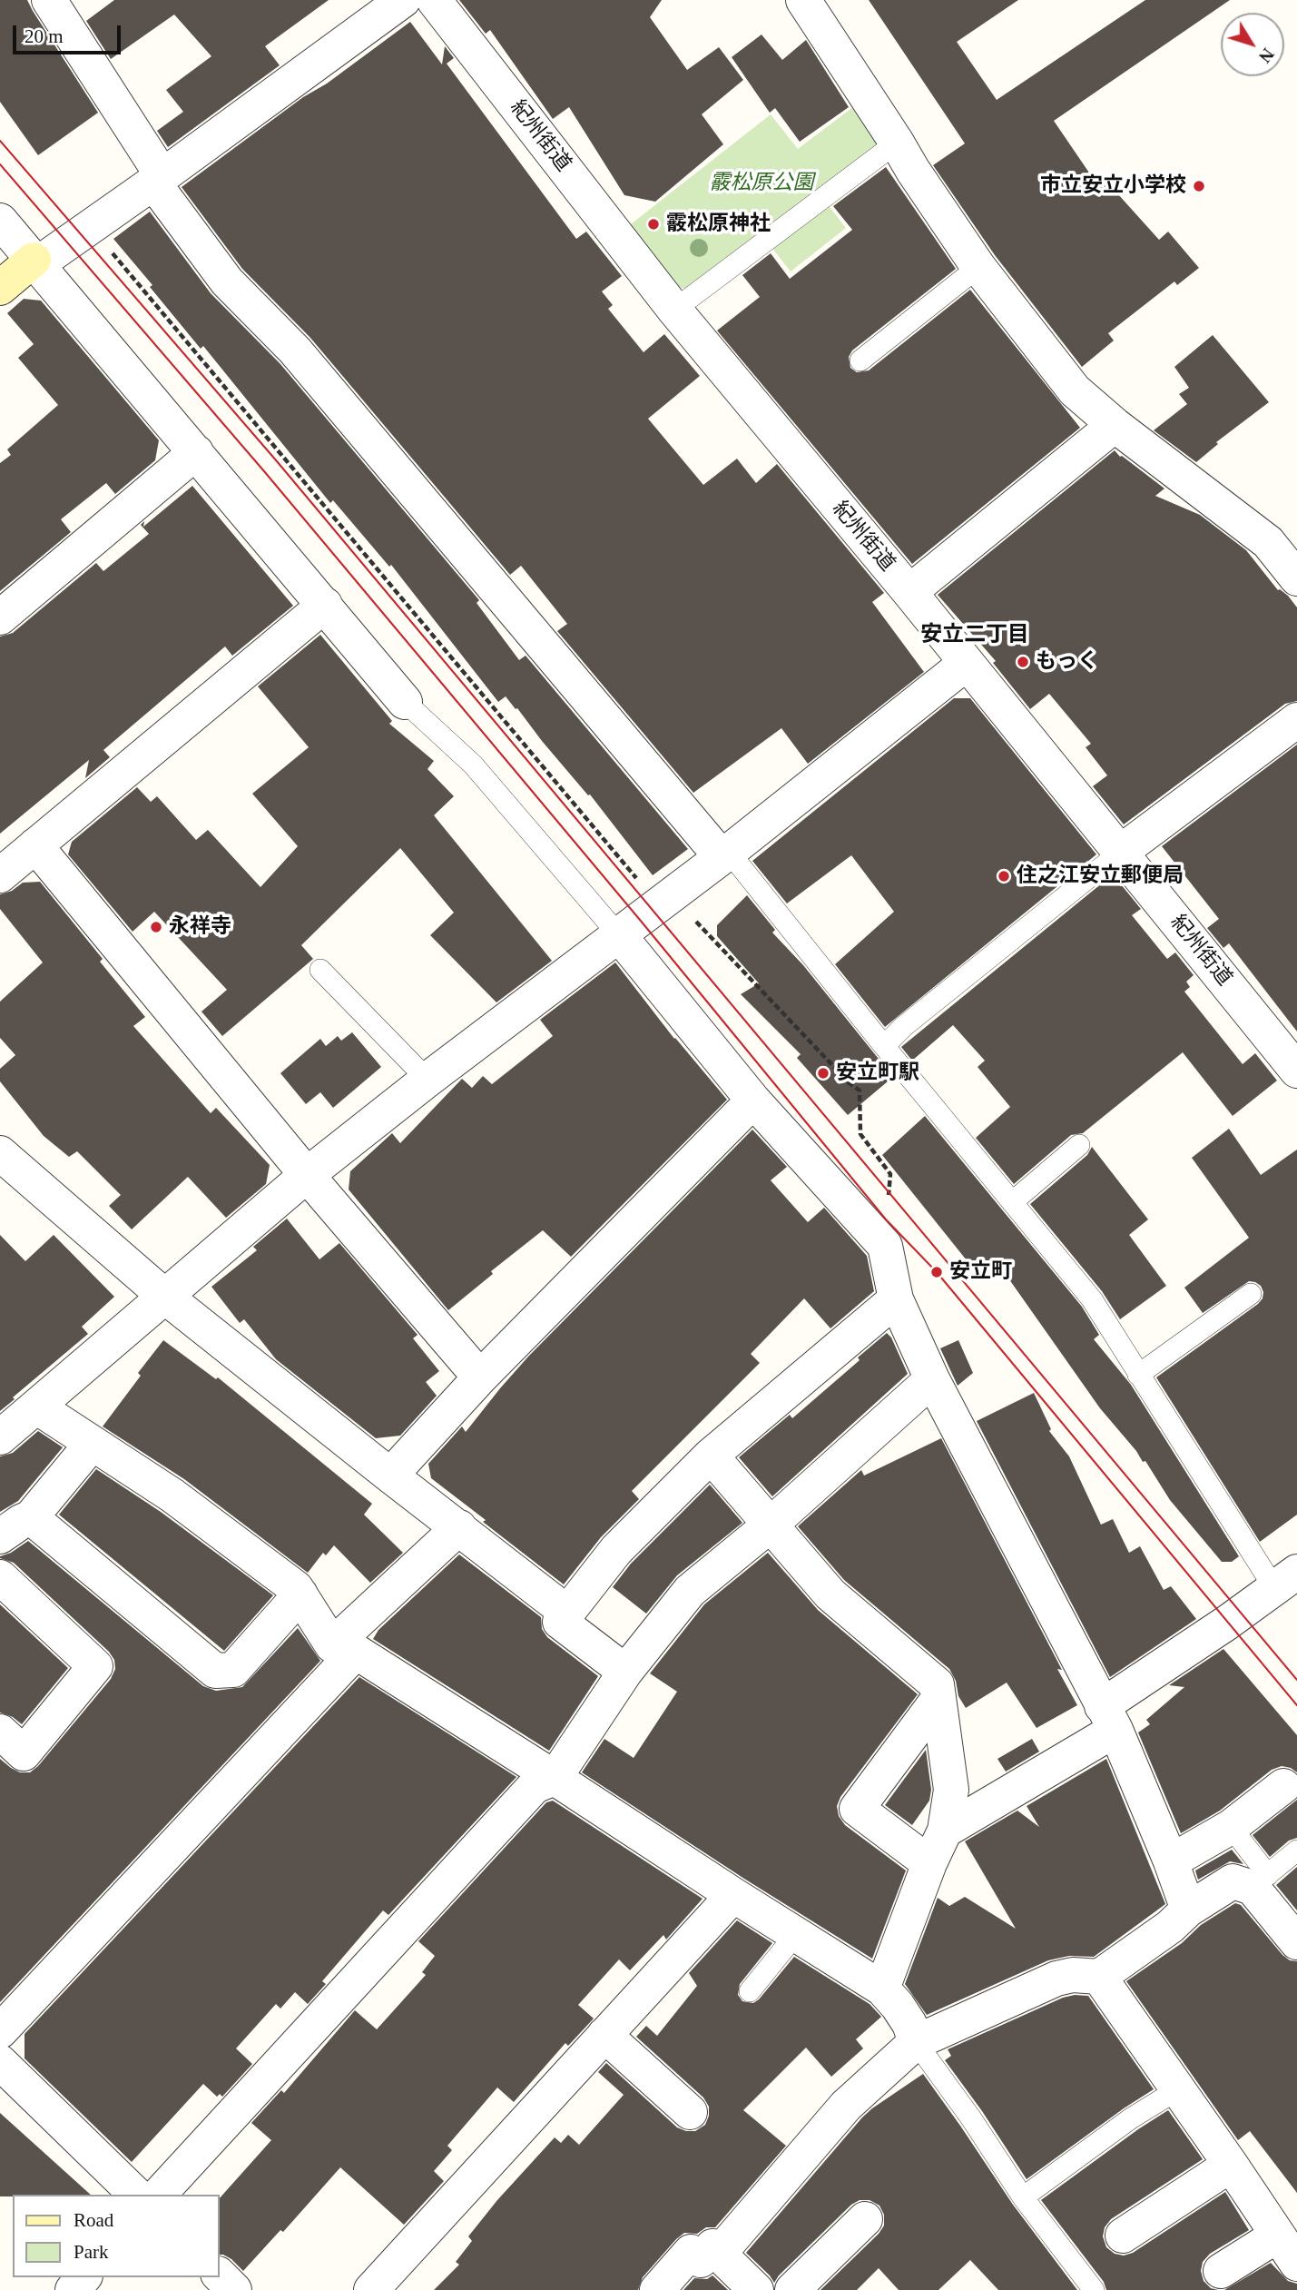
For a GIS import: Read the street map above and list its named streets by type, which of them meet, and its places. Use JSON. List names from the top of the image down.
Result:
{
  "streets": {
    "street": ["紀州街道"]
  },
  "districts": ["安立二丁目"],
  "parks": ["霰松原公園"],
  "places": [
    "市立安立小学校",
    "霰松原神社",
    "もっく",
    "住之江安立郵便局",
    "永祥寺",
    "安立町駅",
    "安立町"
  ],
  "legend": ["Road", "Park"],
  "scale_bar": "20 m",
  "north": "bottom right"
}
